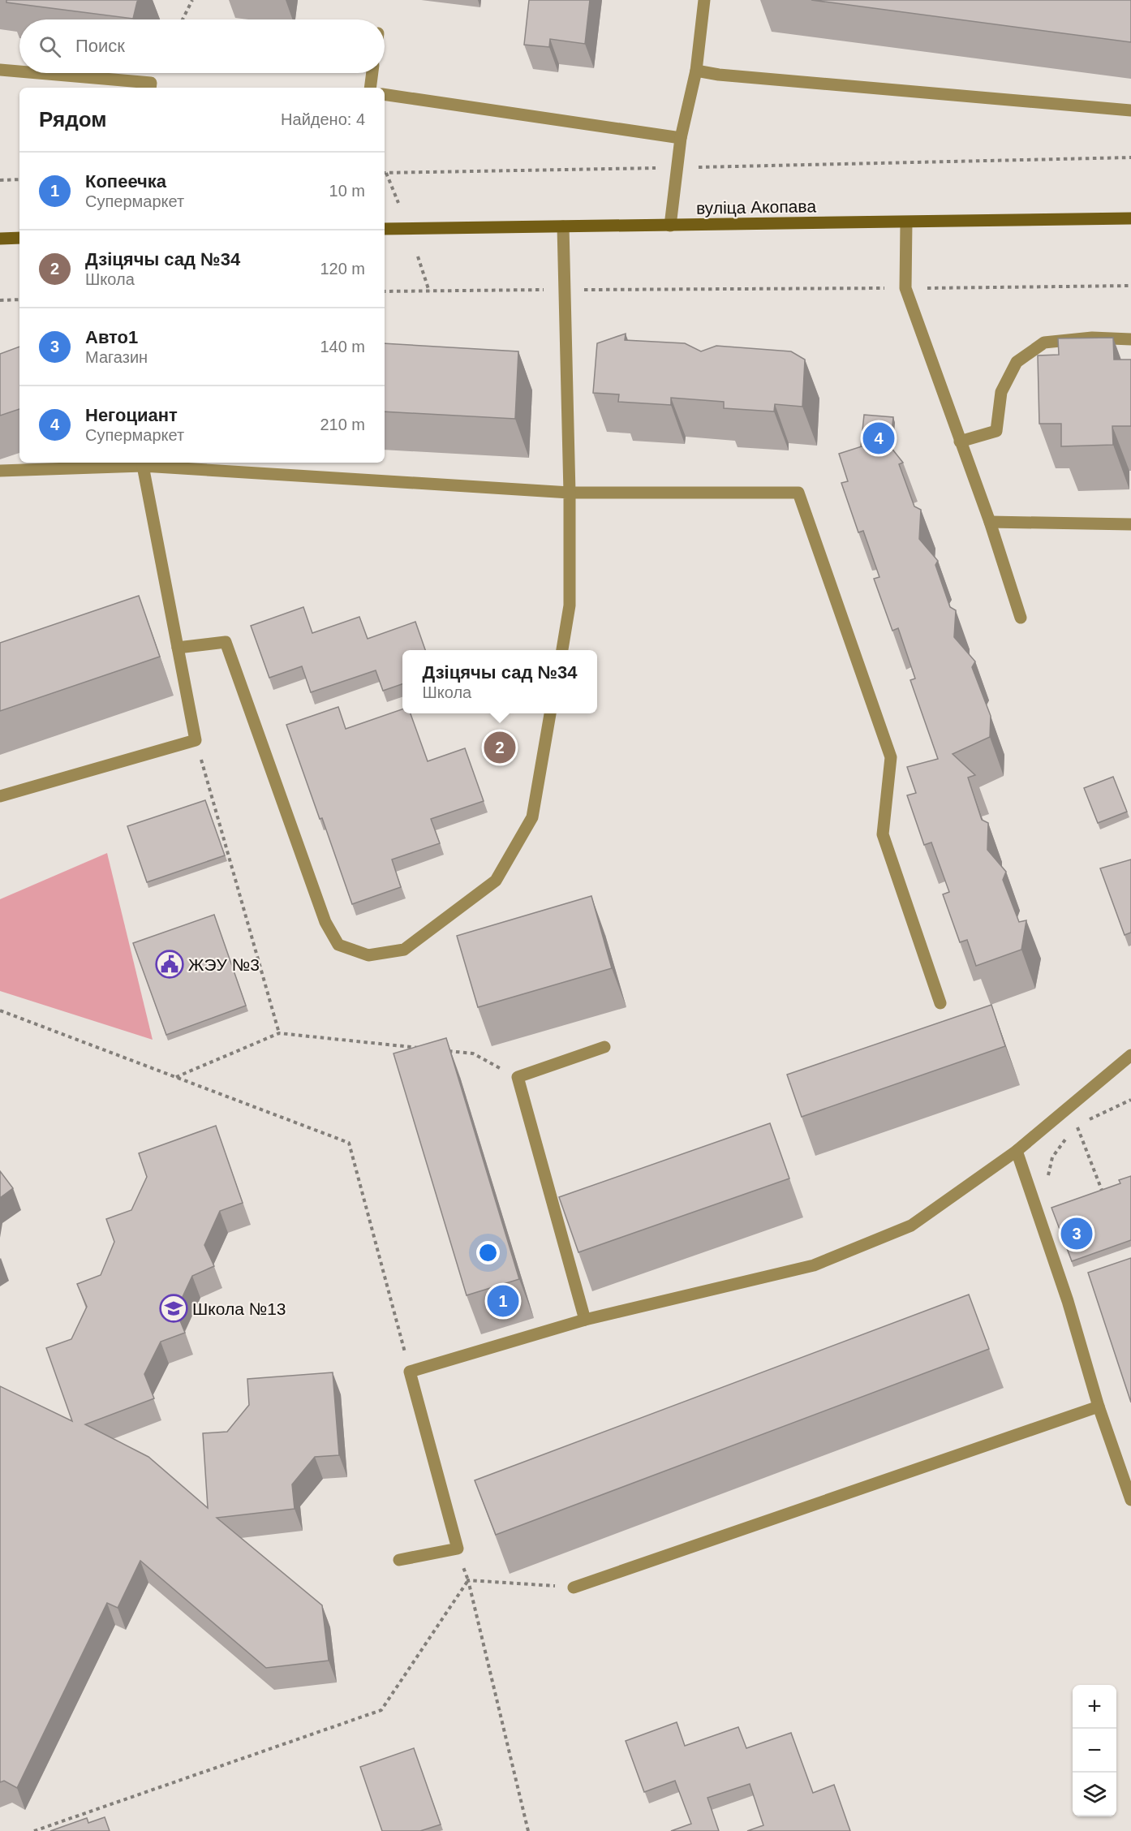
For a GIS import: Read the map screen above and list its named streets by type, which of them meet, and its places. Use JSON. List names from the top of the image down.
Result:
{
  "streets": {
    "main road": ["вуліца Акопава"]
  },
  "places": {
    "public building": ["ЖЭУ №3"],
    "school or university": ["Школа №13"]
  },
  "page": {
    "search": "Поиск",
    "heading": ["Рядом", "Найдено: 4"],
    "list": [
      {
        "mark": "1",
        "name": "Копеечка",
        "note": "Супермаркет",
        "value": "10 m"
      },
      {
        "mark": "2",
        "name": "Дзіцячы сад №34",
        "note": "Школа",
        "value": "120 m"
      },
      {
        "mark": "3",
        "name": "Авто1",
        "note": "Магазин",
        "value": "140 m"
      },
      {
        "mark": "4",
        "name": "Негоциант",
        "note": "Супермаркет",
        "value": "210 m"
      }
    ],
    "pins": [
      "4",
      "2",
      "3",
      "1"
    ],
    "popup": ["Дзіцячы сад №34", "Школа"],
    "map_buttons": ["+", "−"]
  }
}
